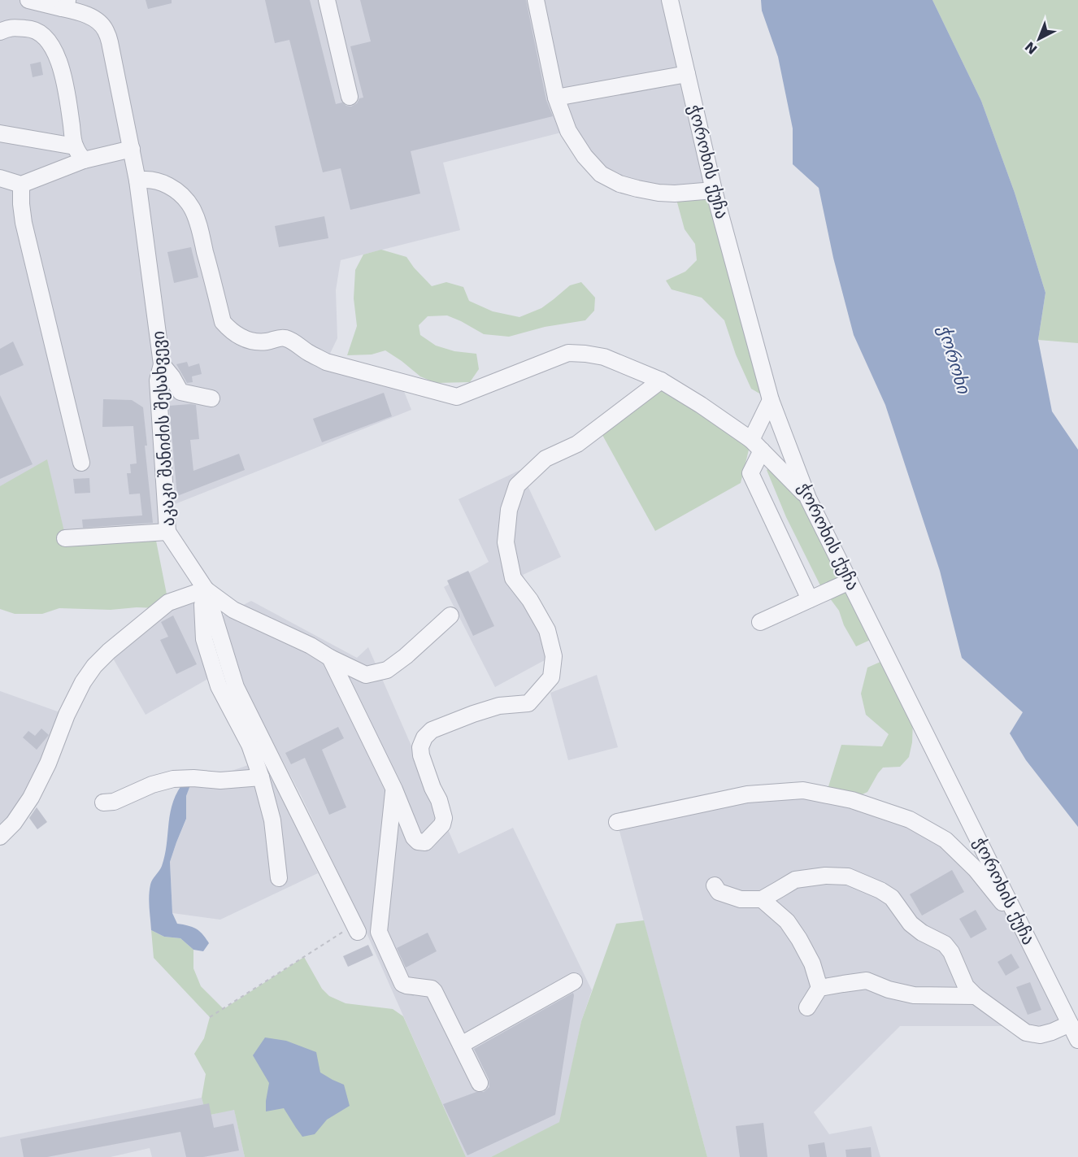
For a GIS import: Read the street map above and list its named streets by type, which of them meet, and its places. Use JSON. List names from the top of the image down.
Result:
{
  "streets": {
    "street": ["ჭოროხის ქუჩა", "აკაკი შანიძის შესახვევი"]
  },
  "water": ["ჭოროხი"],
  "north": "bottom left"
}
